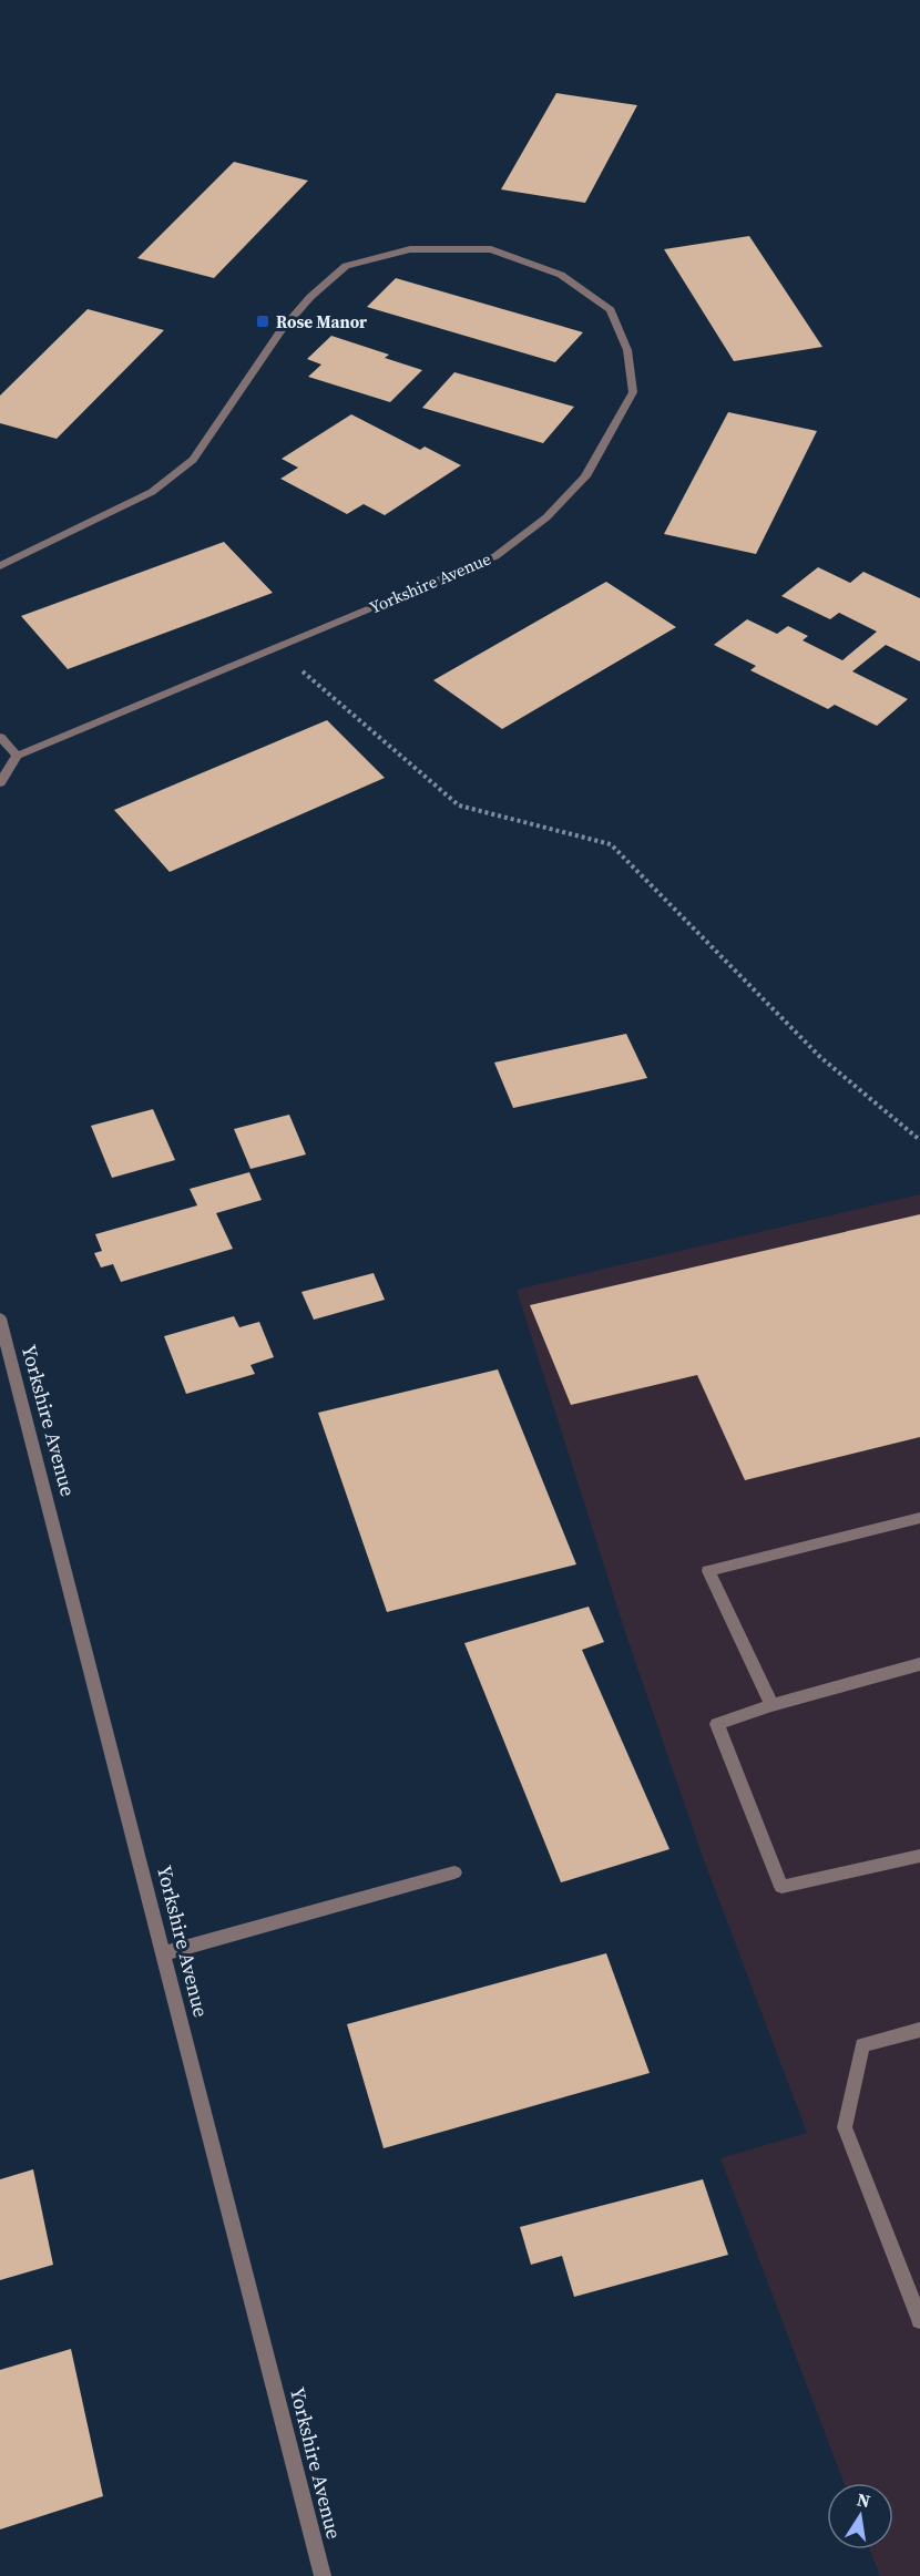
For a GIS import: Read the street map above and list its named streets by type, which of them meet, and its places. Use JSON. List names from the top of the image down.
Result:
{
  "streets": {
    "street": ["Yorkshire Avenue"]
  },
  "places": {
    "transit": ["Rose Manor"]
  },
  "north": "top"
}
